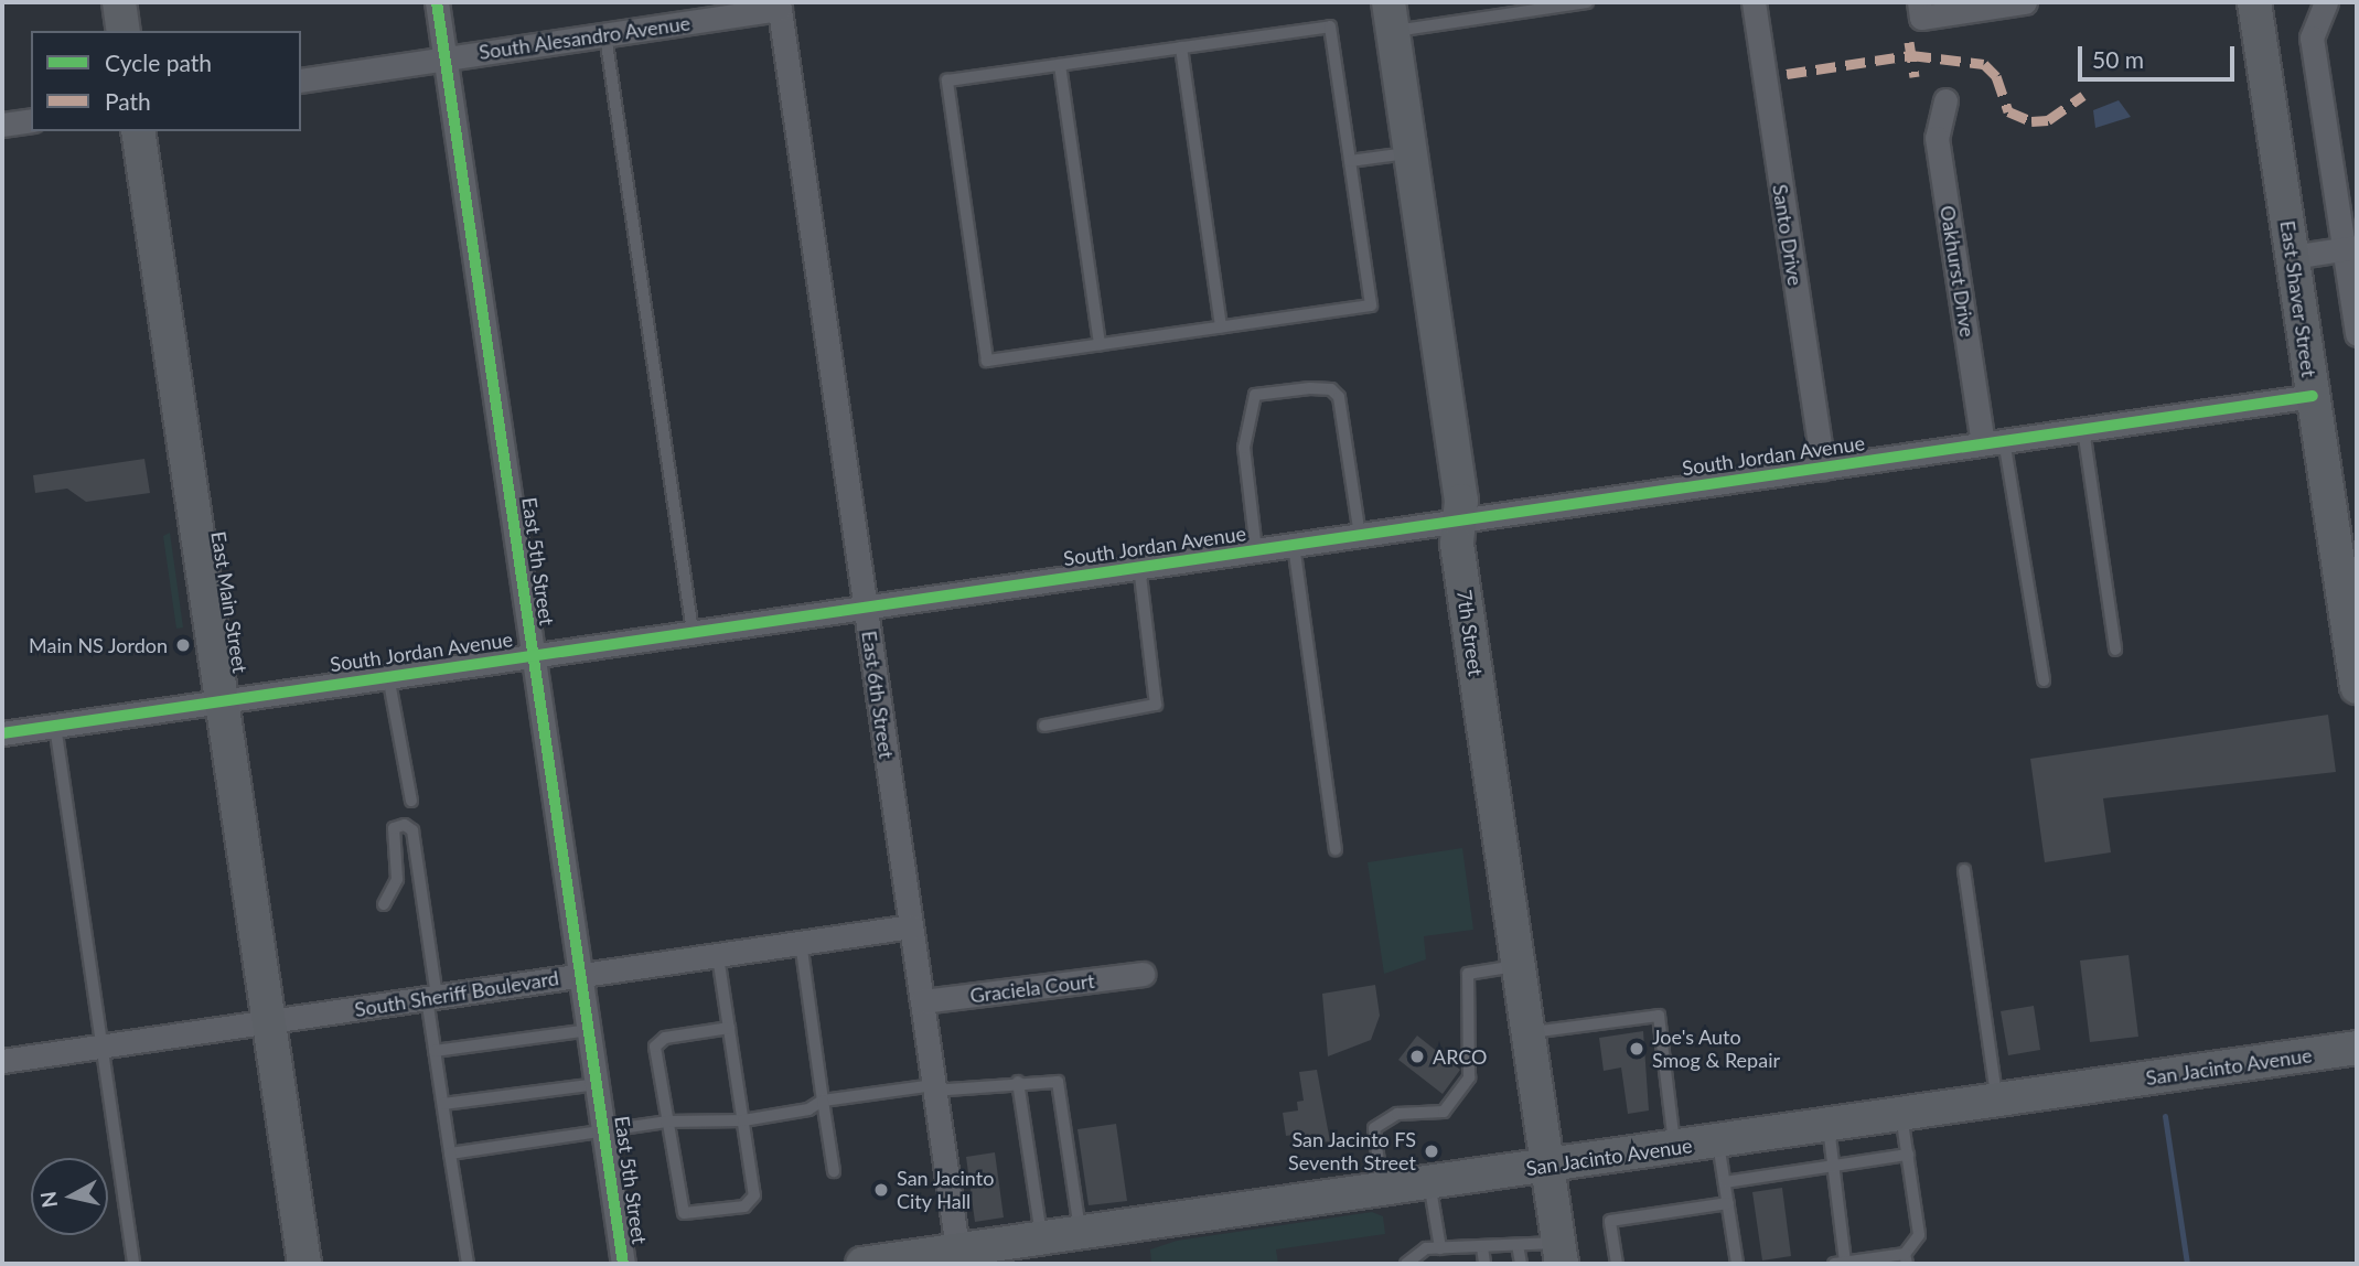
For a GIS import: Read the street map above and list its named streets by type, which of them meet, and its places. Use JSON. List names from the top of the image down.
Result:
{
  "streets": {
    "street": [
      "South Alesandro Avenue",
      "Santo Drive",
      "Oakhurst Drive",
      "East Shaver Street",
      "South Jordan Avenue",
      "East 5th Street",
      "East Main Street",
      "7th Street",
      "East 6th Street",
      "Graciela Court",
      "South Sheriff Boulevard",
      "San Jacinto Avenue"
    ]
  },
  "crossings": [
    ["South Alesandro Avenue", "East 5th Street"],
    ["South Alesandro Avenue", "East 6th Street"],
    ["Santo Drive", "South Jordan Avenue"],
    ["Oakhurst Drive", "South Jordan Avenue"],
    ["East Shaver Street", "South Jordan Avenue"],
    ["South Jordan Avenue", "East 5th Street"],
    ["South Jordan Avenue", "East Main Street"],
    ["South Jordan Avenue", "7th Street"],
    ["South Jordan Avenue", "East 6th Street"],
    ["East 5th Street", "South Sheriff Boulevard"],
    ["East Main Street", "South Sheriff Boulevard"],
    ["7th Street", "San Jacinto Avenue"],
    ["East 6th Street", "Graciela Court"],
    ["East 6th Street", "South Sheriff Boulevard"],
    ["East 6th Street", "San Jacinto Avenue"]
  ],
  "places": [
    "Main NS Jordon",
    "Joe's Auto Smog & Repair",
    "ARCO",
    "San Jacinto FS Seventh Street",
    "San Jacinto City Hall"
  ],
  "legend": ["Cycle path", "Path"],
  "scale_bar": "50 m",
  "north": "left"
}
